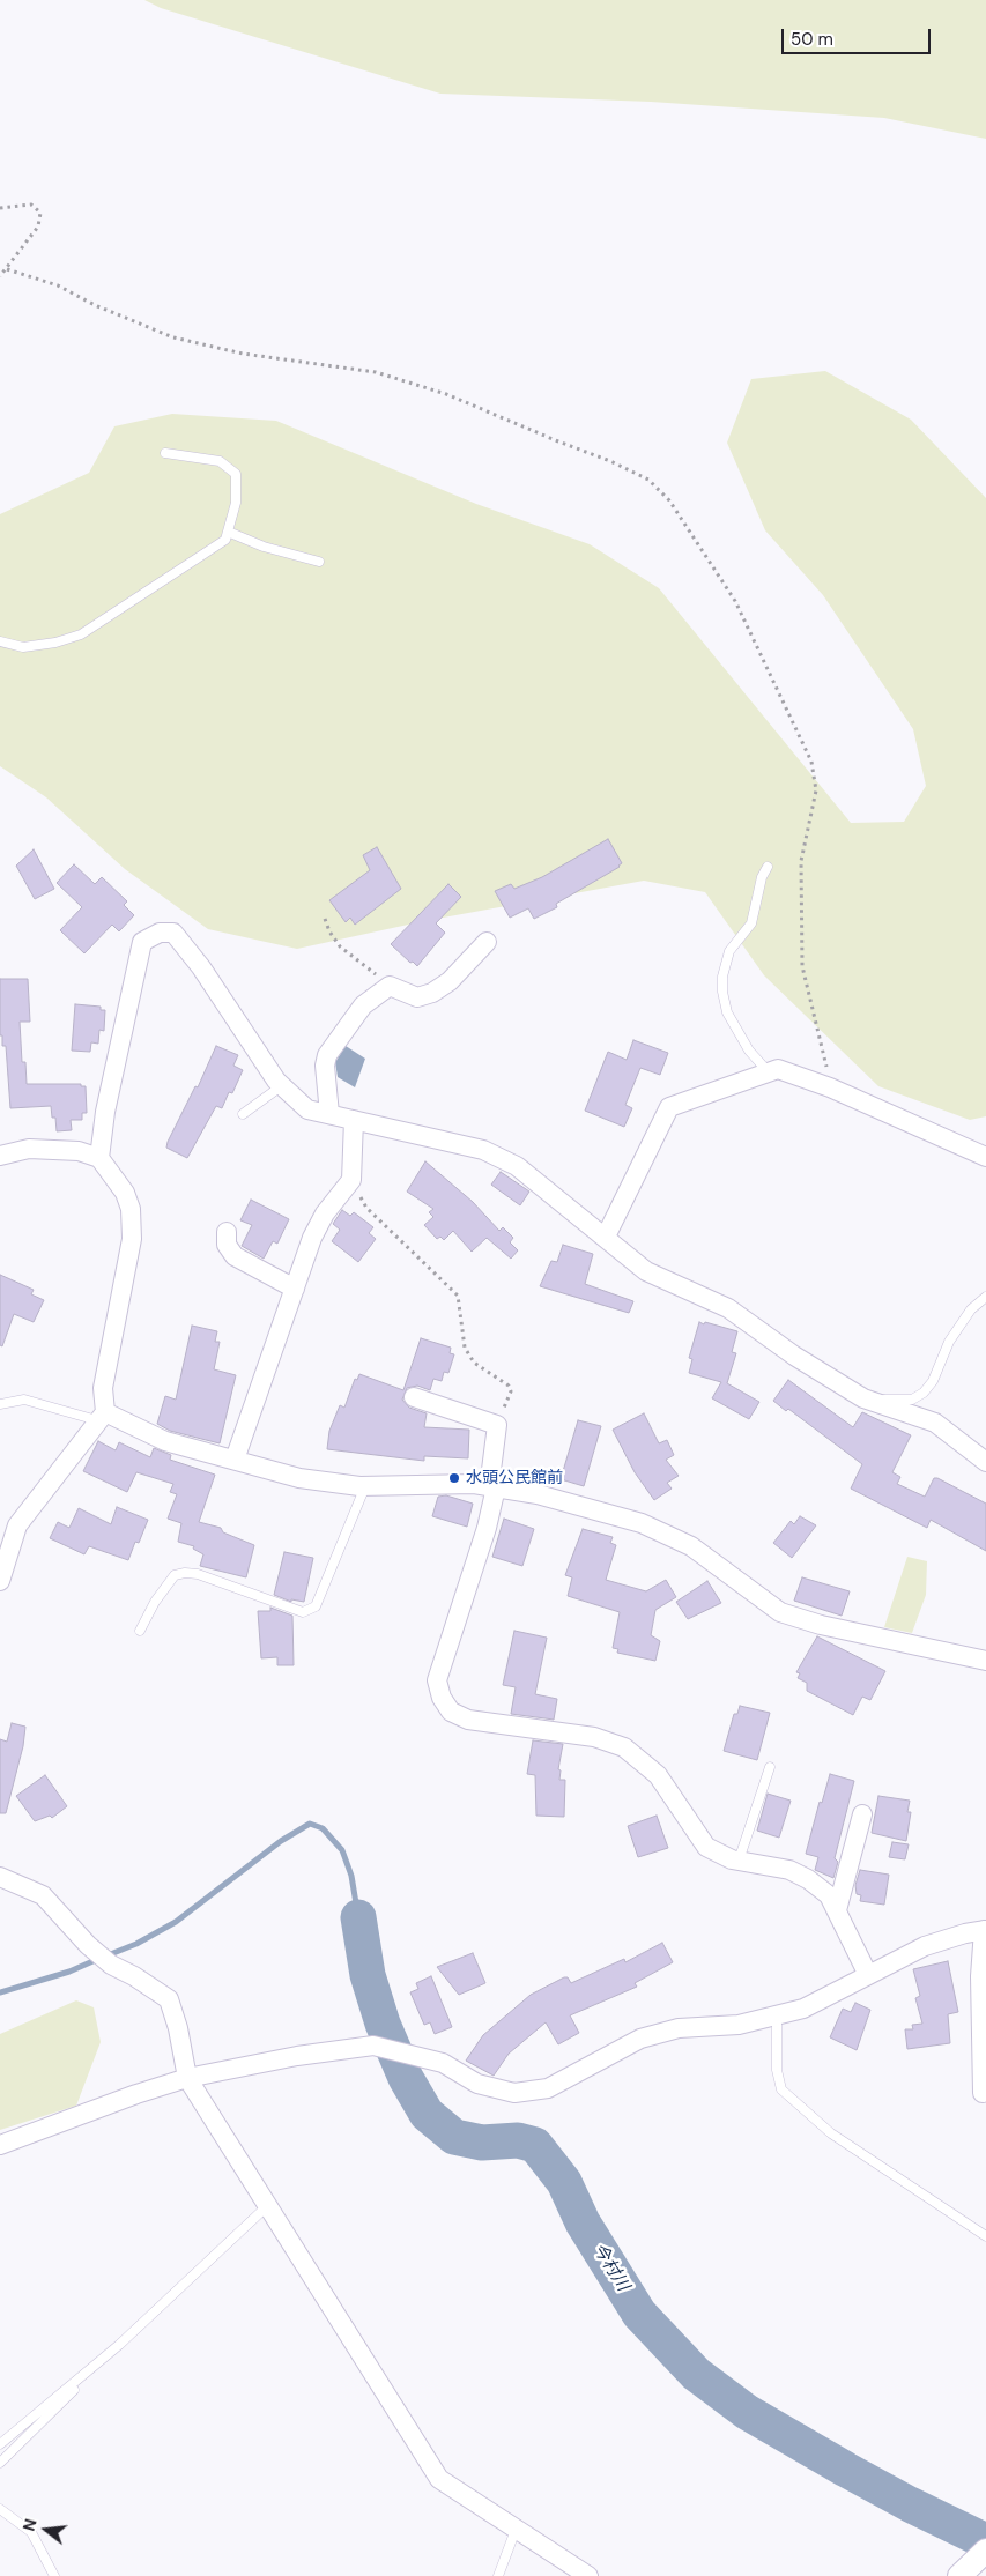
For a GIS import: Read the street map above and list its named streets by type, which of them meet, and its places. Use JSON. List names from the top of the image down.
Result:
{
  "water": ["今村川"],
  "places": ["水頭公民館前"],
  "scale_bar": "50 m",
  "north": "left"
}
